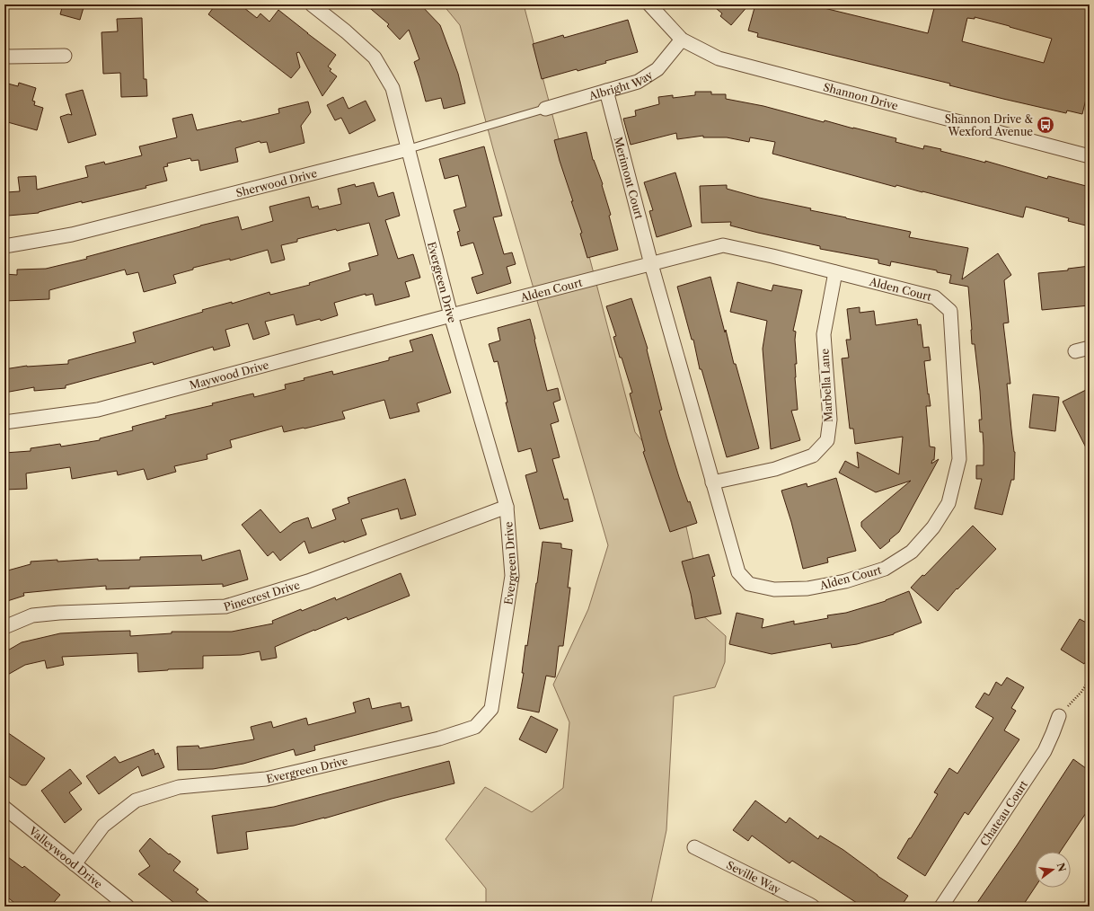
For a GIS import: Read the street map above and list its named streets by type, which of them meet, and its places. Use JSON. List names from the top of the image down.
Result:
{
  "streets": {
    "street": [
      "Albright Way",
      "Shannon Drive",
      "Merimont Court",
      "Sherwood Drive",
      "Evergreen Drive",
      "Alden Court",
      "Maywood Drive",
      "Marbella Lane",
      "Pinecrest Drive",
      "Chateau Court",
      "Valleywood Drive",
      "Seville Way"
    ]
  },
  "crossings": [
    ["Albright Way", "Shannon Drive"],
    ["Albright Way", "Merimont Court"],
    ["Albright Way", "Sherwood Drive"],
    ["Merimont Court", "Alden Court"],
    ["Sherwood Drive", "Evergreen Drive"],
    ["Evergreen Drive", "Alden Court"],
    ["Evergreen Drive", "Maywood Drive"],
    ["Evergreen Drive", "Pinecrest Drive"],
    ["Evergreen Drive", "Valleywood Drive"],
    ["Alden Court", "Maywood Drive"],
    ["Alden Court", "Marbella Lane"]
  ],
  "places": {
    "bus stop": ["Shannon Drive & Wexford Avenue"]
  },
  "north": "right"
}
